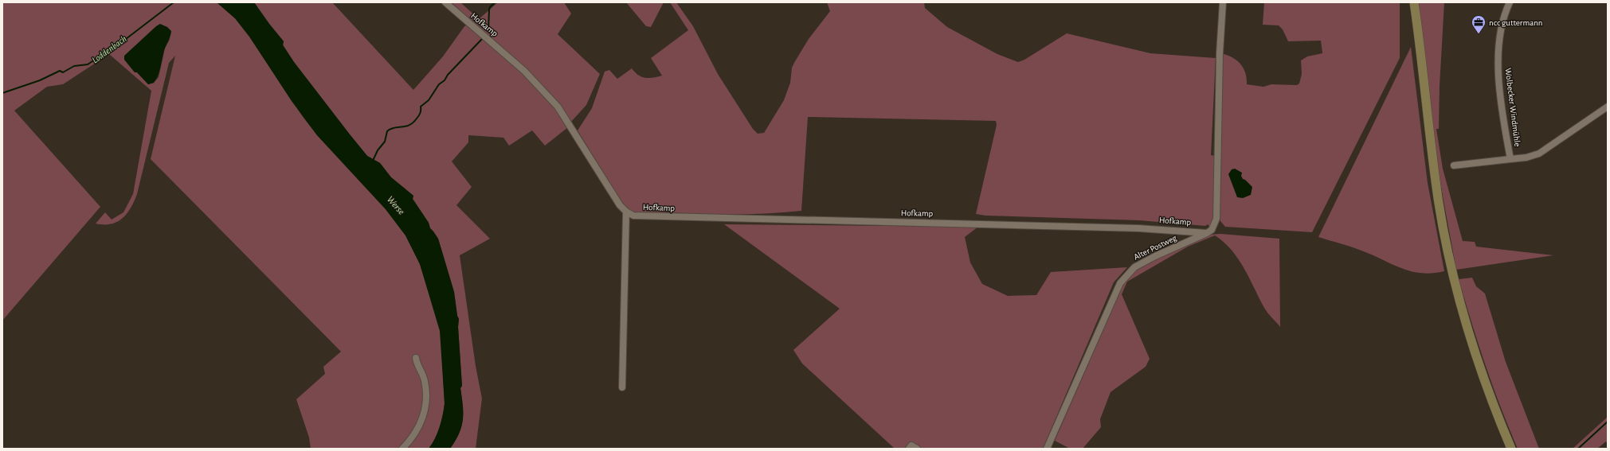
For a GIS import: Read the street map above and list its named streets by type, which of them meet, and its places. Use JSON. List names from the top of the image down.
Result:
{
  "streets": {
    "street": ["Hofkamp", "Wolbecker Windmühle", "Alter Postweg"]
  },
  "crossings": [
    ["Hofkamp", "Alter Postweg"]
  ],
  "water": ["Loddenbach", "Werse"],
  "places": {
    "office": ["ncc guttermann"]
  }
}
